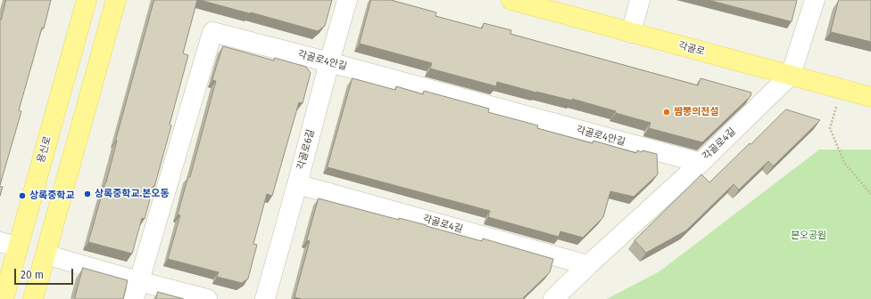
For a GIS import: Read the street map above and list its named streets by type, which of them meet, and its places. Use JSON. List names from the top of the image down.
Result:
{
  "streets": {
    "main road": ["각골로", "용신로"],
    "street": ["각골로4안길", "각골로4길", "각골로6길"]
  },
  "crossings": [
    ["각골로", "각골로4길"],
    ["각골로4안길", "각골로4길"],
    ["각골로4안길", "각골로6길"],
    ["각골로4길", "각골로6길"]
  ],
  "parks": ["본오공원"],
  "places": ["짬뽕의전설", "상록중학교.본오동", "상록중학교"],
  "scale_bar": "20 m"
}
